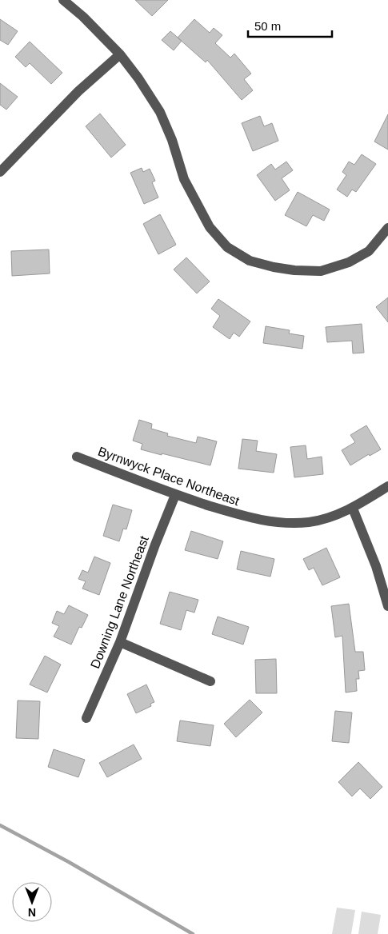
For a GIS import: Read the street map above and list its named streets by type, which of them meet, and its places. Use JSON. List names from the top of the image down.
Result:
{
  "streets": {
    "street": ["Byrnwyck Place Northeast", "Downing Lane Northeast"]
  },
  "crossings": [
    ["Byrnwyck Place Northeast", "Downing Lane Northeast"]
  ],
  "scale_bar": "50 m",
  "north": "bottom"
}
